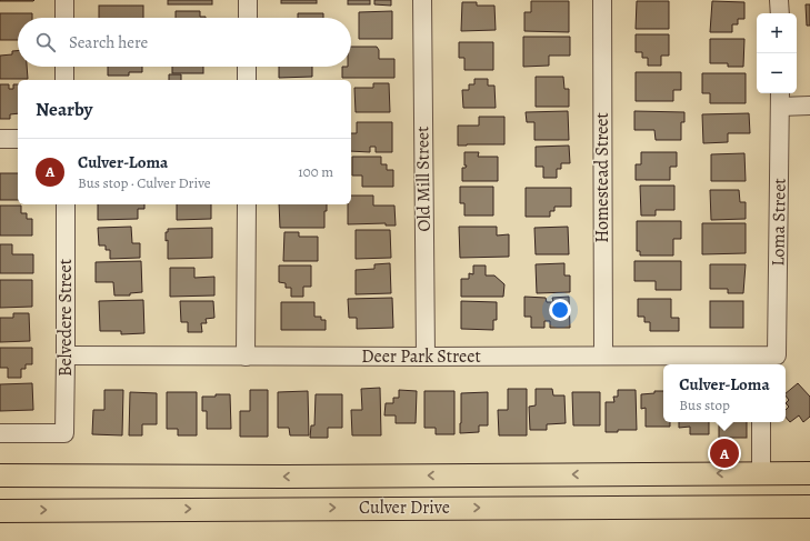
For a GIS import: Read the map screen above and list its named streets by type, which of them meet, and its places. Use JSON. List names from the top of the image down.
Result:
{
  "streets": {
    "main road": ["Culver Drive"],
    "street": [
      "Homestead Street",
      "Old Mill Street",
      "Loma Street",
      "Belvedere Street",
      "Deer Park Street"
    ]
  },
  "crossings": [
    ["Homestead Street", "Deer Park Street"],
    ["Old Mill Street", "Deer Park Street"],
    ["Loma Street", "Deer Park Street"],
    ["Belvedere Street", "Deer Park Street"]
  ],
  "page": {
    "map_buttons": ["+", "−"],
    "search": "Search here",
    "heading": "Nearby",
    "list": [
      {
        "mark": "A",
        "name": "Culver-Loma",
        "note": "Bus stop · Culver Drive",
        "value": "100 m"
      }
    ],
    "popup": ["Culver-Loma", "Bus stop"],
    "pins": "A"
  }
}
